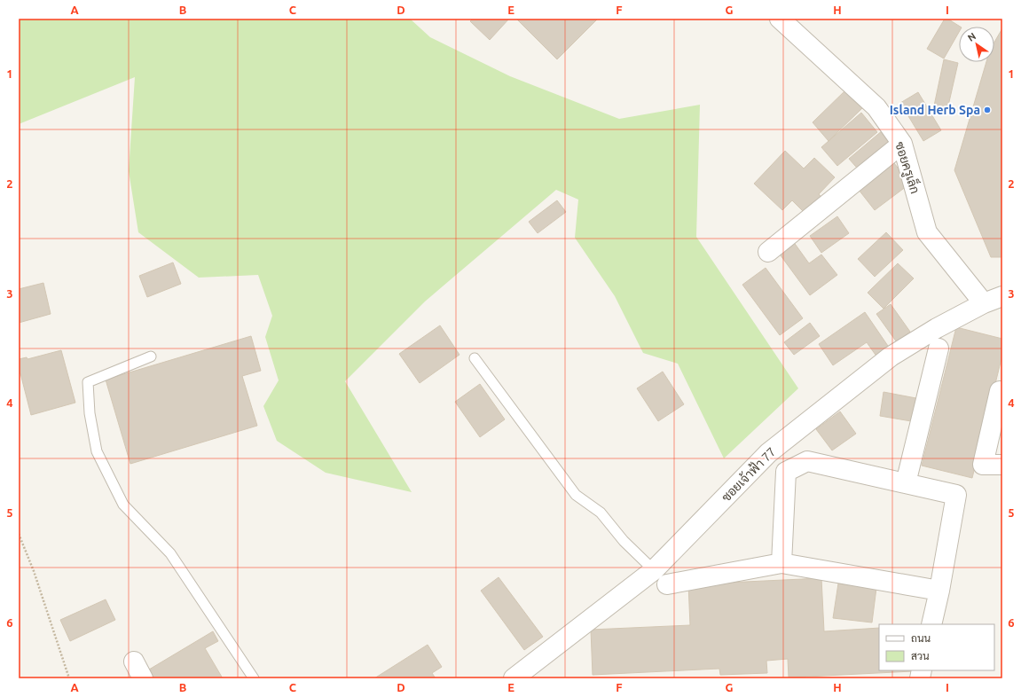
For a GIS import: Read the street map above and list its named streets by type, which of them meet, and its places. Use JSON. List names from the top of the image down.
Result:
{
  "streets": {
    "street": ["ซอยครูเล็ก", "ซอยเจ้าฟ้า 77"]
  },
  "crossings": [
    ["ซอยครูเล็ก", "ซอยเจ้าฟ้า 77"]
  ],
  "places": ["Island Herb Spa"],
  "legend": ["ถนน", "สวน"],
  "north": "top left",
  "grid": {
    "columns": [
      "A",
      "B",
      "C",
      "D",
      "E",
      "F",
      "G",
      "H",
      "I"
    ],
    "rows": [
      "1",
      "2",
      "3",
      "4",
      "5",
      "6"
    ]
  }
}
